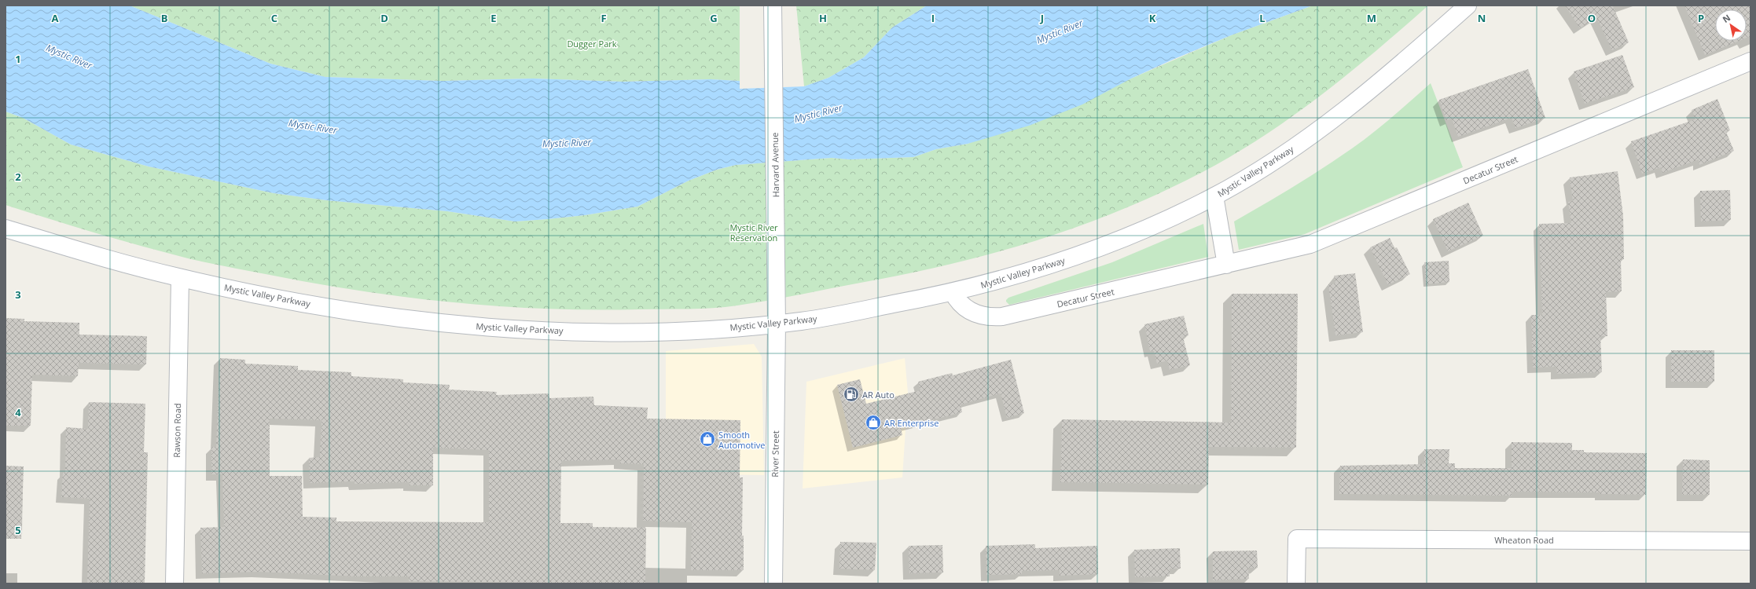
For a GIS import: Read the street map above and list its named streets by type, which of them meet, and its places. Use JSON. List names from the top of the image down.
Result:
{
  "streets": {
    "street": [
      "Harvard Avenue",
      "Decatur Street",
      "Mystic Valley Parkway",
      "Rawson Road",
      "River Street",
      "Wheaton Road"
    ]
  },
  "crossings": [
    ["Harvard Avenue", "Mystic Valley Parkway"],
    ["Harvard Avenue", "River Street"],
    ["Decatur Street", "Mystic Valley Parkway"],
    ["Mystic Valley Parkway", "Rawson Road"],
    ["Mystic Valley Parkway", "River Street"]
  ],
  "water": ["Mystic River"],
  "parks": ["Dugger Park", "Mystic River Reservation"],
  "places": {
    "fuel station": ["AR Auto"],
    "shop": ["AR Enterprise", "Smooth Automotive"]
  },
  "north": "top left",
  "grid": {
    "columns": [
      "A",
      "B",
      "C",
      "D",
      "E",
      "F",
      "G",
      "H",
      "I",
      "J",
      "K",
      "L",
      "M",
      "N",
      "O",
      "P"
    ],
    "rows": [
      "1",
      "2",
      "3",
      "4",
      "5"
    ]
  }
}
